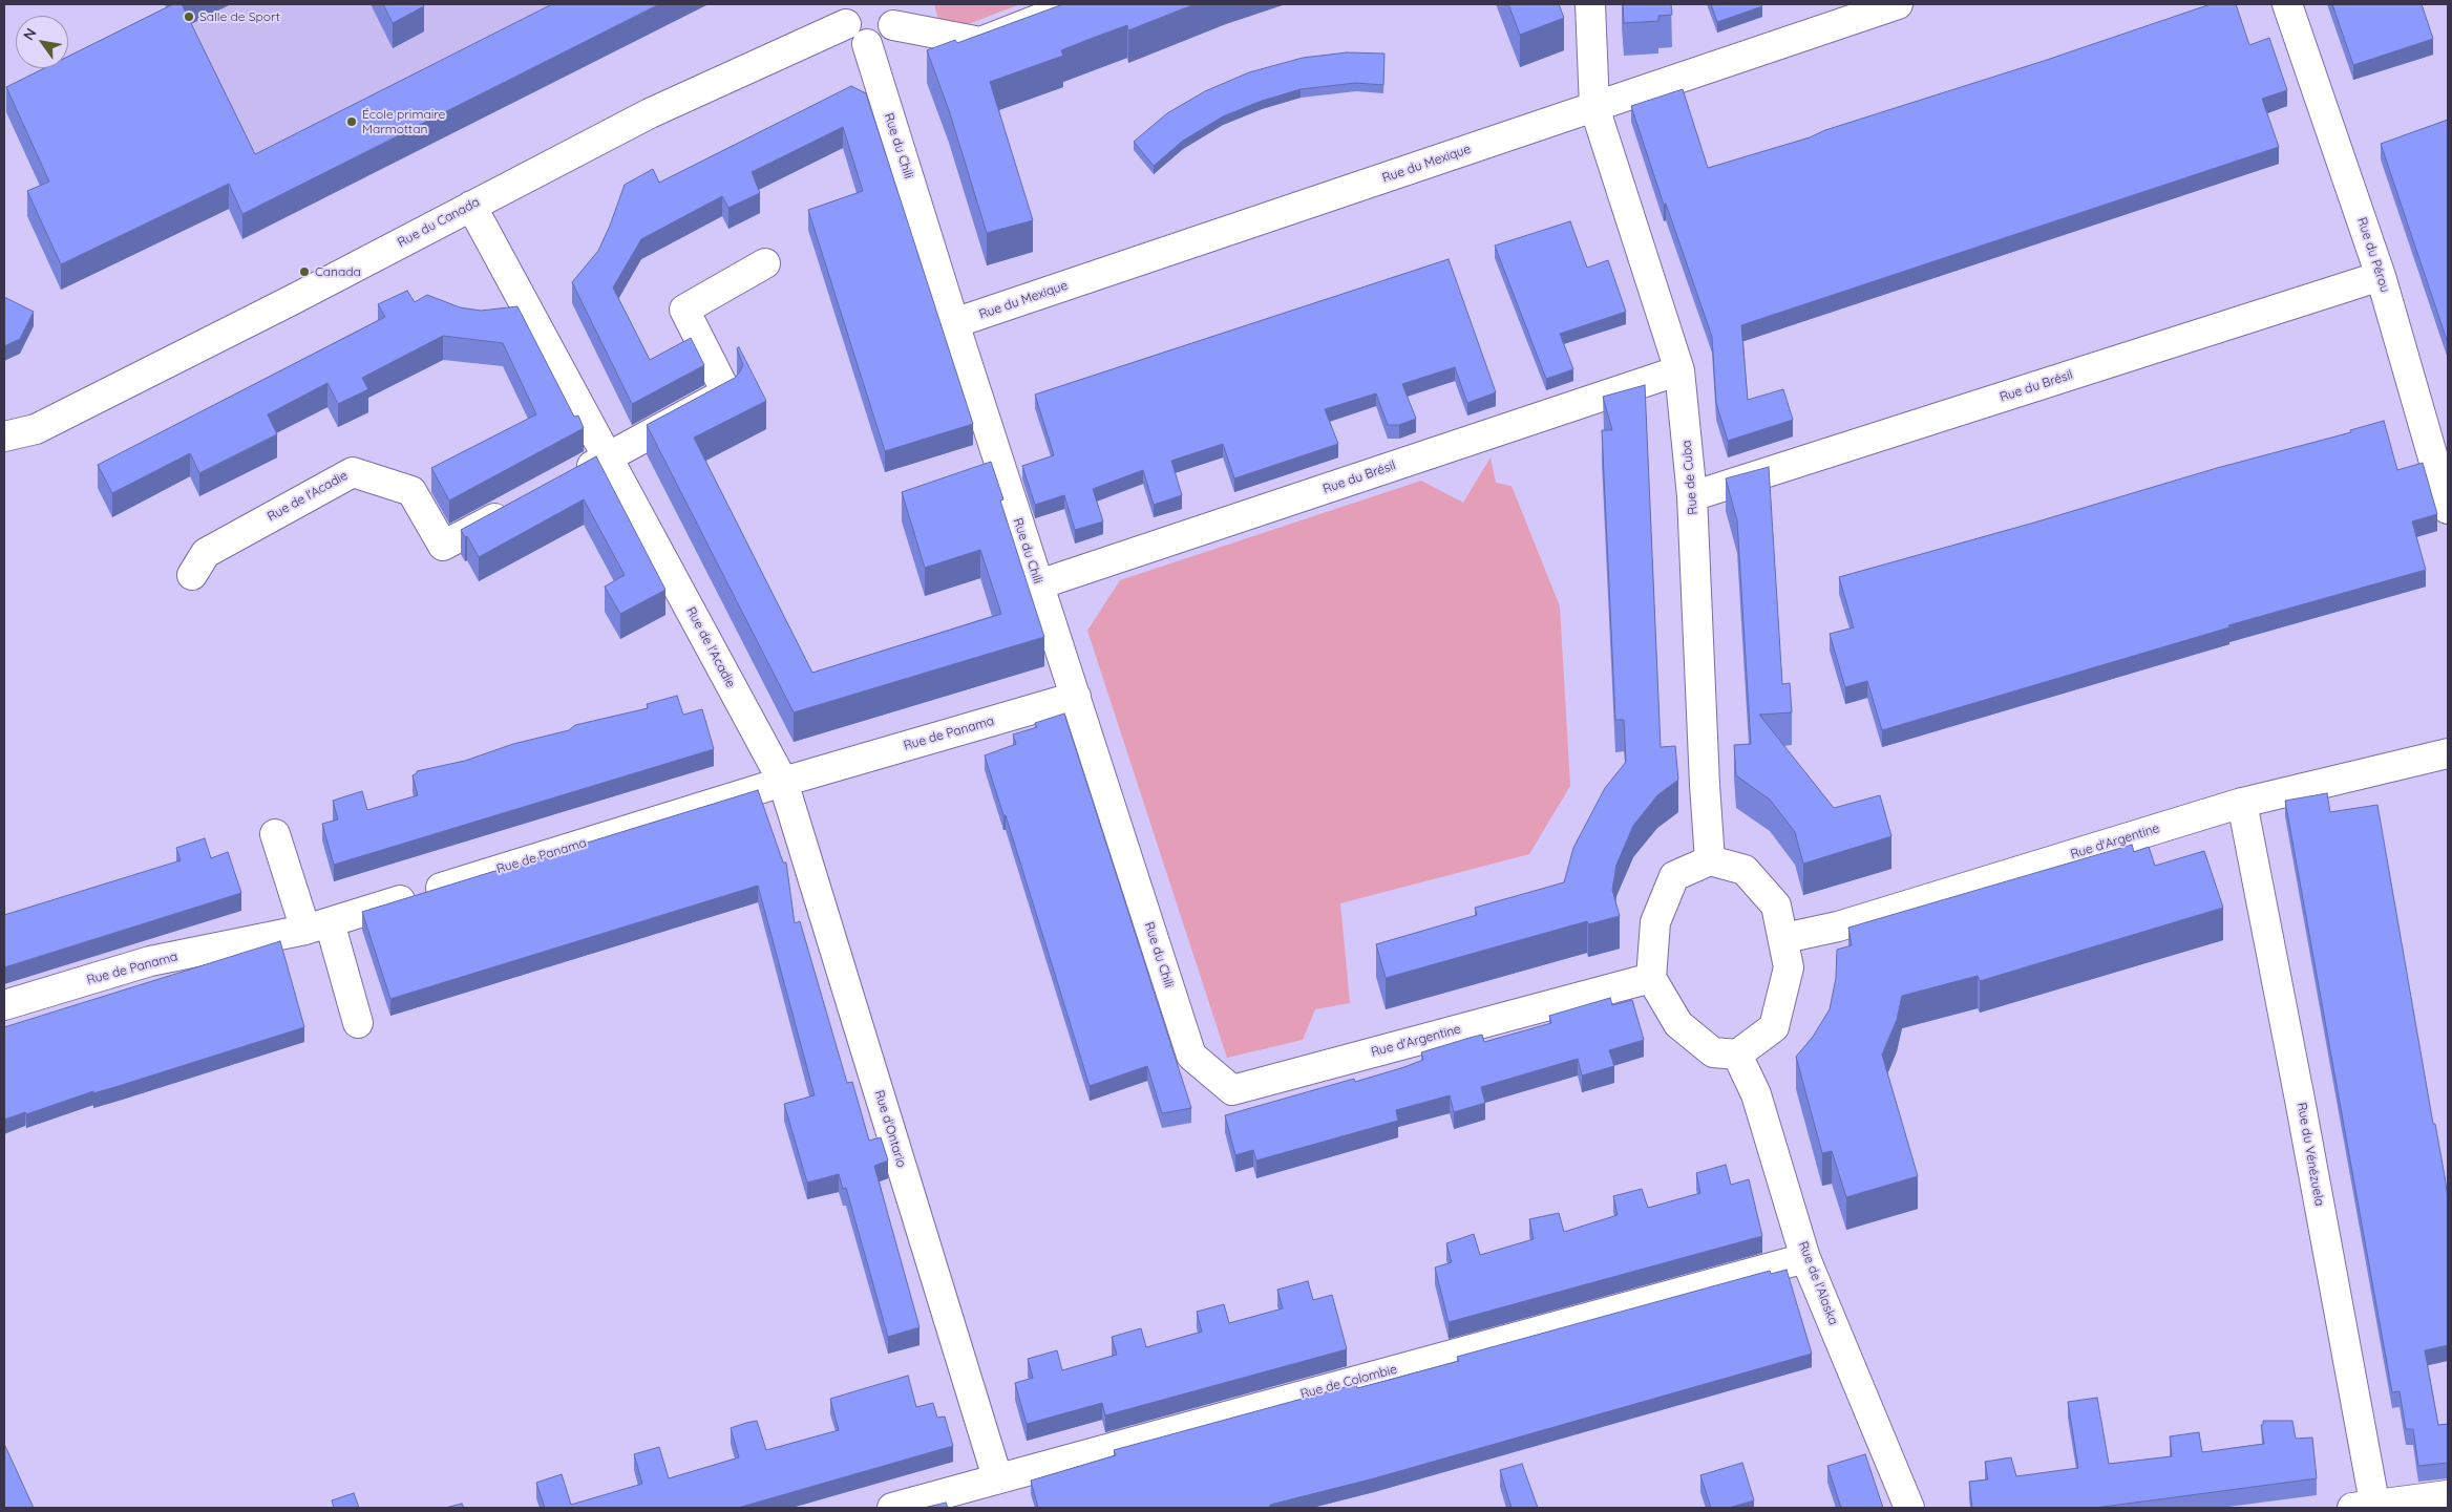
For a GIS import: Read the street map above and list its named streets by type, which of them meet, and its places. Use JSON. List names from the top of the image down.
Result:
{
  "streets": {
    "street": [
      "Rue du Chili",
      "Rue du Mexique",
      "Rue du Canada",
      "Rue du Pérou",
      "Rue du Brésil",
      "Rue de Cuba",
      "Rue de l'Acadie",
      "Rue de Panama",
      "Rue d'Argentine",
      "Rue d'Ontario",
      "Rue du Vénézuela",
      "Rue de l'Alaska",
      "Rue de Colombie"
    ]
  },
  "crossings": [
    ["Rue du Chili", "Rue du Mexique"],
    ["Rue du Chili", "Rue du Brésil"],
    ["Rue du Chili", "Rue de Panama"],
    ["Rue du Chili", "Rue d'Argentine"],
    ["Rue du Mexique", "Rue de Cuba"],
    ["Rue du Canada", "Rue de l'Acadie"],
    ["Rue du Pérou", "Rue du Brésil"],
    ["Rue du Brésil", "Rue de Cuba"],
    ["Rue de Cuba", "Rue d'Argentine"],
    ["Rue de Cuba", "Rue de l'Alaska"],
    ["Rue de l'Acadie", "Rue de Panama"],
    ["Rue de l'Acadie", "Rue d'Ontario"],
    ["Rue de Panama", "Rue d'Ontario"],
    ["Rue d'Argentine", "Rue du Vénézuela"],
    ["Rue d'Argentine", "Rue de l'Alaska"],
    ["Rue d'Ontario", "Rue de Colombie"],
    ["Rue de l'Alaska", "Rue de Colombie"]
  ],
  "places": ["Salle de Sport", "École primaire Marmottan", "Canada"],
  "north": "top left"
}
